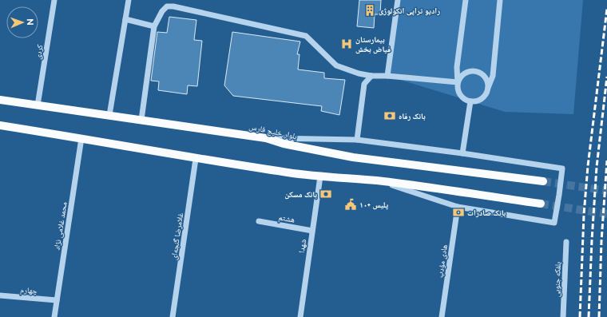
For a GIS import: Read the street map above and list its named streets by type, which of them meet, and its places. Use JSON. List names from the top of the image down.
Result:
{
  "streets": {
    "main road": ["بلوار خلیج فارس"],
    "street": [
      "کردی",
      "هشتم",
      "محمد غلامی نژاد",
      "غلامرضا گنجه‌ای",
      "شهدا",
      "هادی مؤدب",
      "بلفکه جنوبی",
      "چهارم"
    ]
  },
  "crossings": [
    ["کردی", "بلوار خلیج فارس"],
    ["هشتم", "شهدا"],
    ["محمد غلامی نژاد", "چهارم"]
  ],
  "places": {
    "building": ["رادیو تراپی انکولوژی"],
    "hospital": ["بیمارستان فیاض بخش"],
    "bank": ["بانک رفاه", "بانک مسکن", "بانک صادرات"],
    "public building": ["پلیس +۱۰"]
  },
  "north": "right"
}
